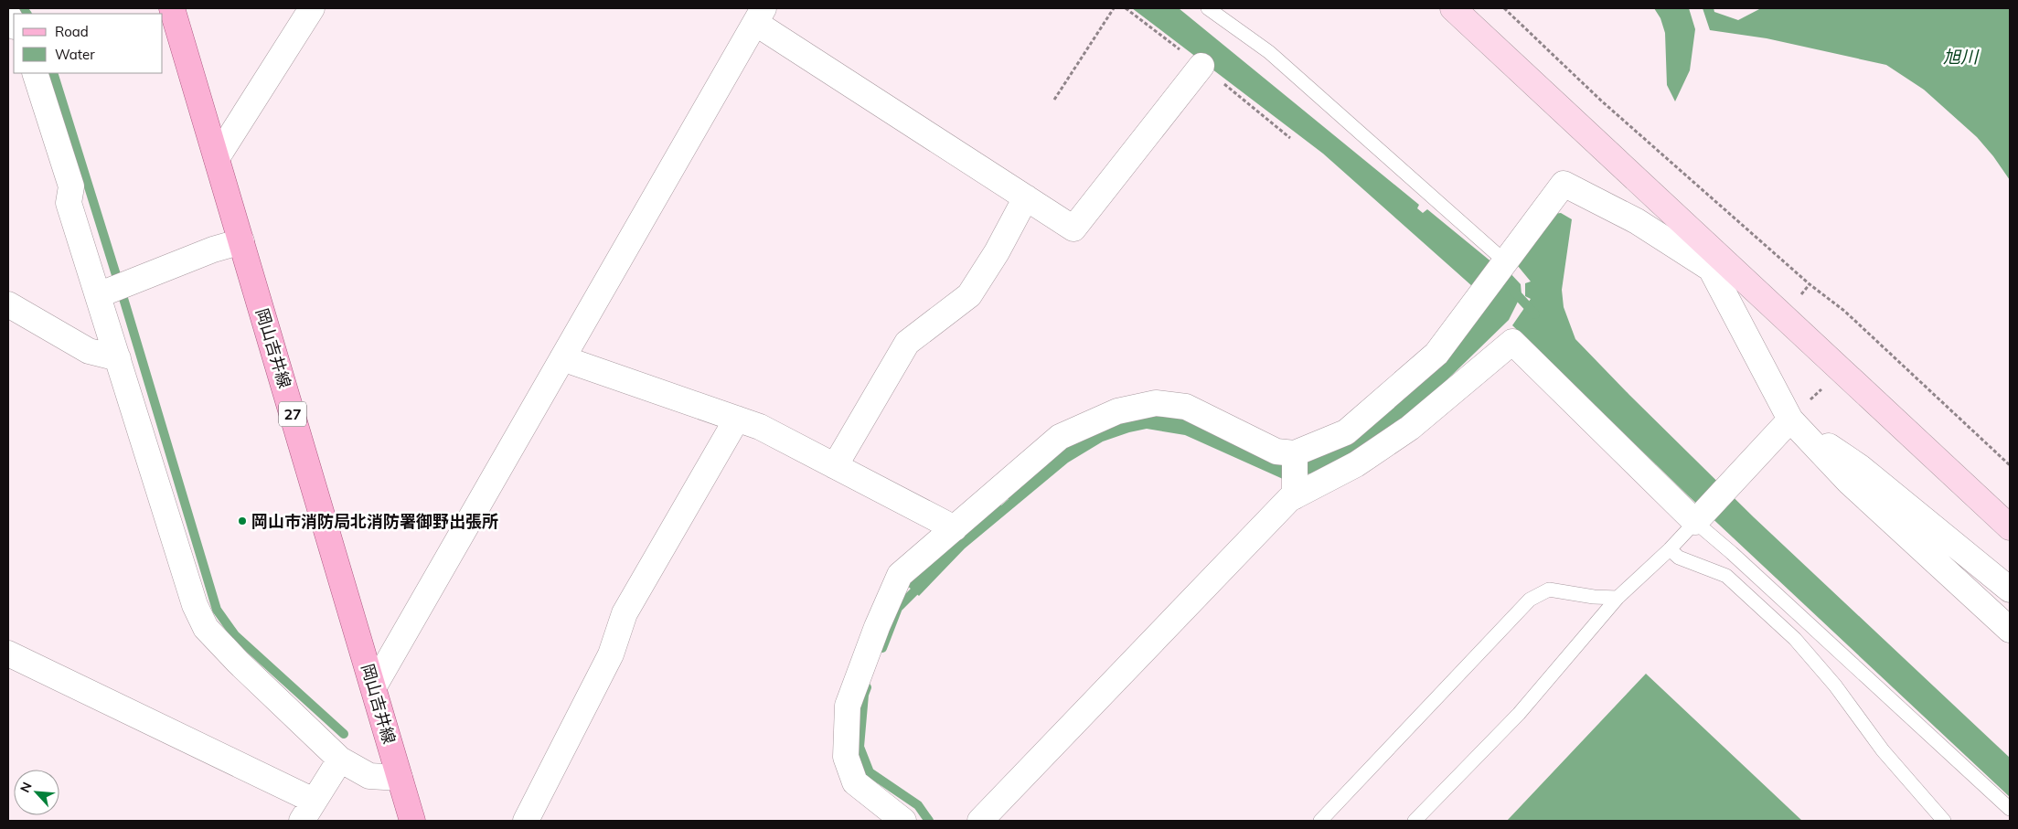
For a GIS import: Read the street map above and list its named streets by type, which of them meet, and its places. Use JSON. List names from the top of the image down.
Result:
{
  "streets": {
    "main road": ["岡山吉井線", "27"]
  },
  "water": ["旭川"],
  "places": ["岡山市消防局北消防署御野出張所"],
  "legend": ["Road", "Water"],
  "north": "top left"
}
